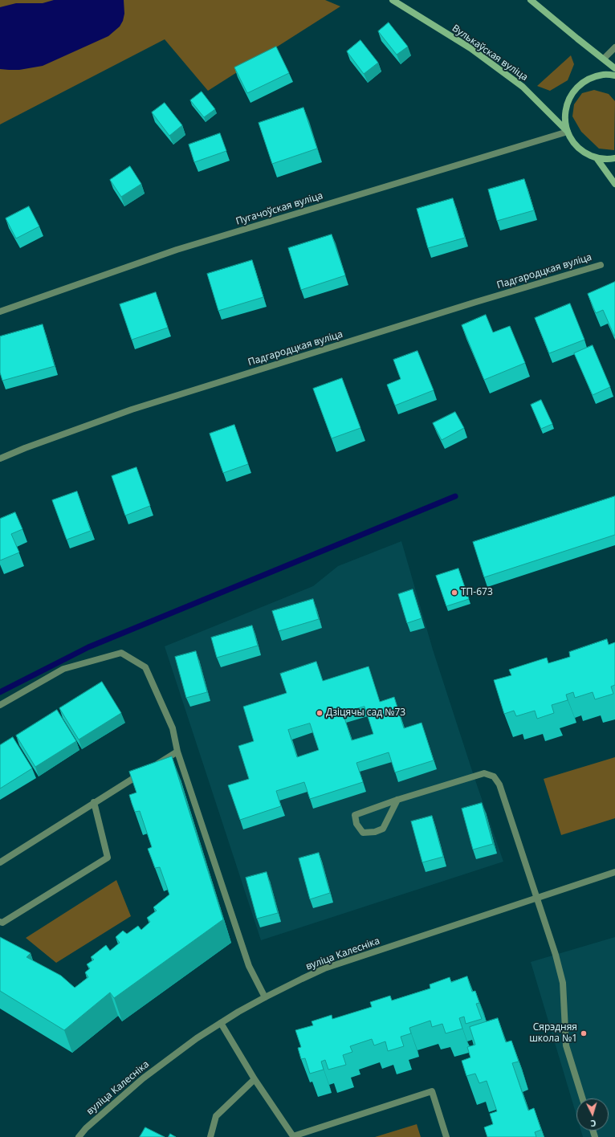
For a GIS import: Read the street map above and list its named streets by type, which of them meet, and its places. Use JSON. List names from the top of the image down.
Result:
{
  "streets": {
    "street": [
      "Вулькаўская вуліца",
      "Пугачоўская вуліца",
      "Падгародцкая вуліца",
      "вуліца Калесніка"
    ]
  },
  "crossings": [
    ["Вулькаўская вуліца", "Пугачоўская вуліца"]
  ],
  "places": ["ТП-673", "Дзіцячы сад №73", "Сярэдняя школа №1"],
  "north": "bottom"
}
